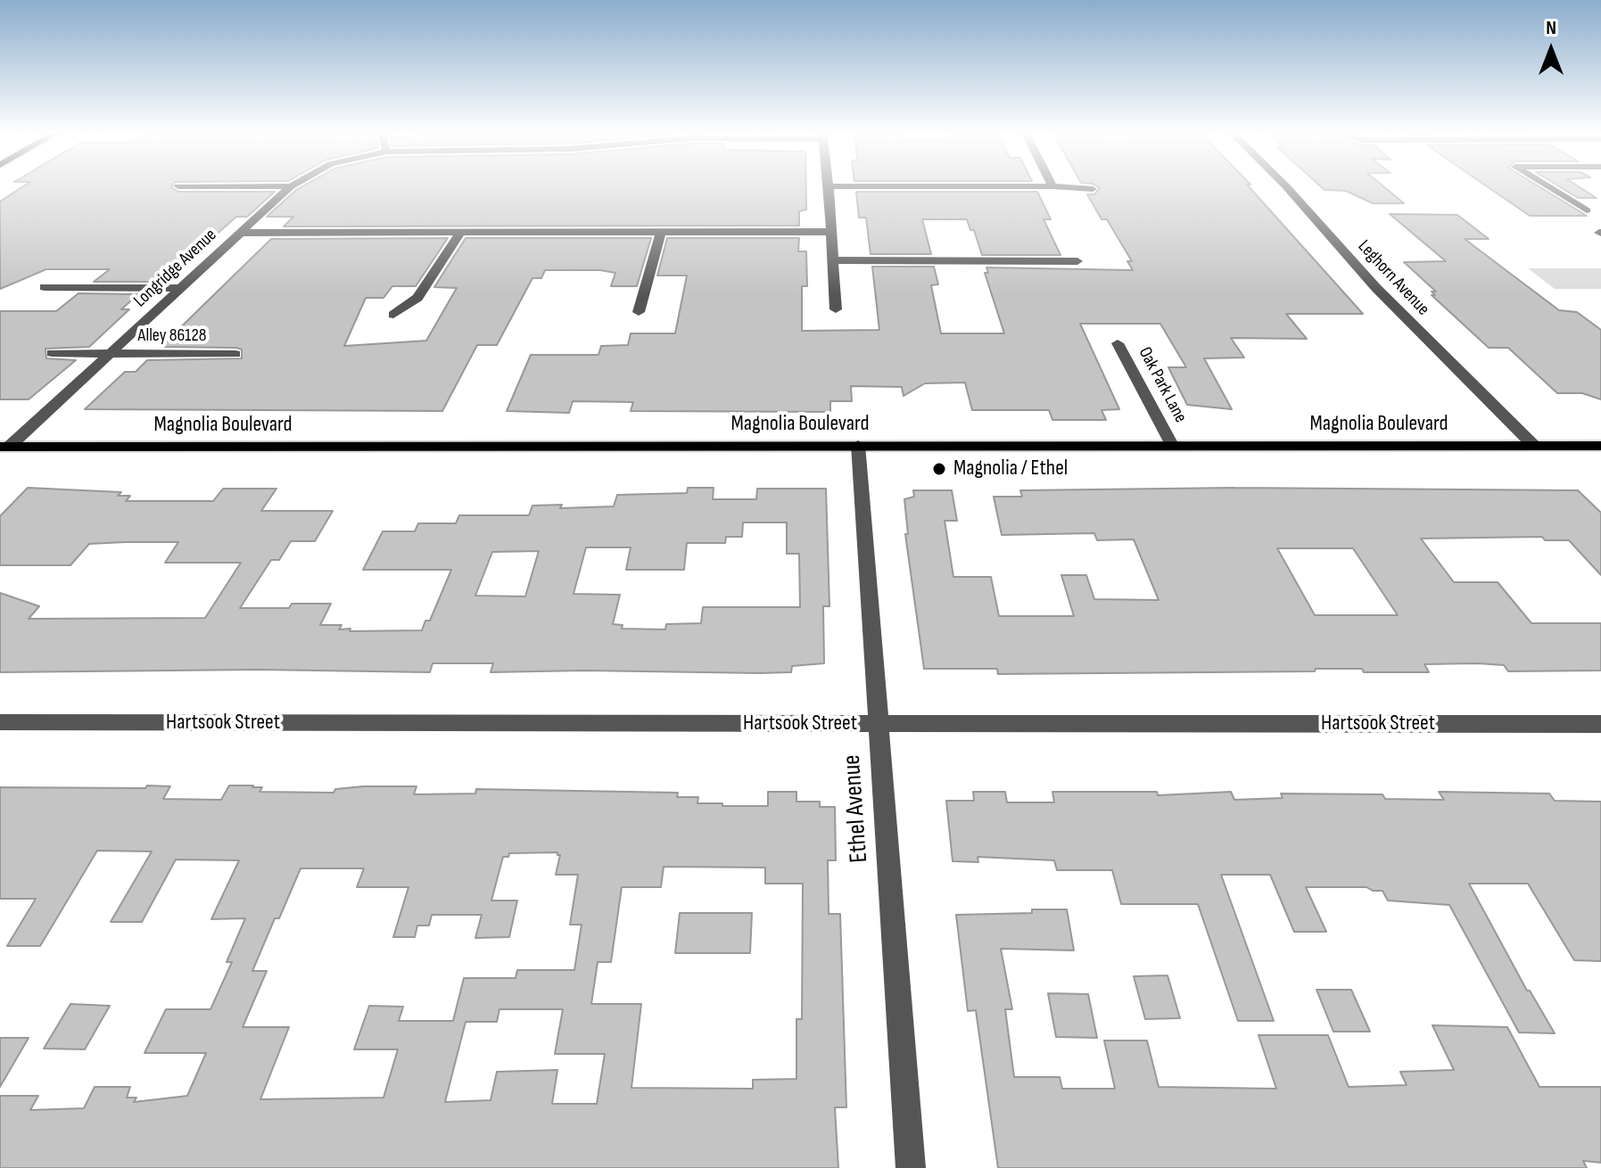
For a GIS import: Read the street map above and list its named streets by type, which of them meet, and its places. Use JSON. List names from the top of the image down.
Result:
{
  "streets": {
    "main road": ["Magnolia Boulevard"],
    "street": [
      "Longridge Avenue",
      "Leghorn Avenue",
      "Alley 86128",
      "Oak Park Lane",
      "Hartsook Street",
      "Ethel Avenue"
    ]
  },
  "crossings": [
    ["Longridge Avenue", "Alley 86128"],
    ["Longridge Avenue", "Magnolia Boulevard"],
    ["Leghorn Avenue", "Magnolia Boulevard"],
    ["Oak Park Lane", "Magnolia Boulevard"],
    ["Magnolia Boulevard", "Ethel Avenue"],
    ["Hartsook Street", "Ethel Avenue"]
  ],
  "places": ["Magnolia / Ethel"],
  "north": "top"
}
